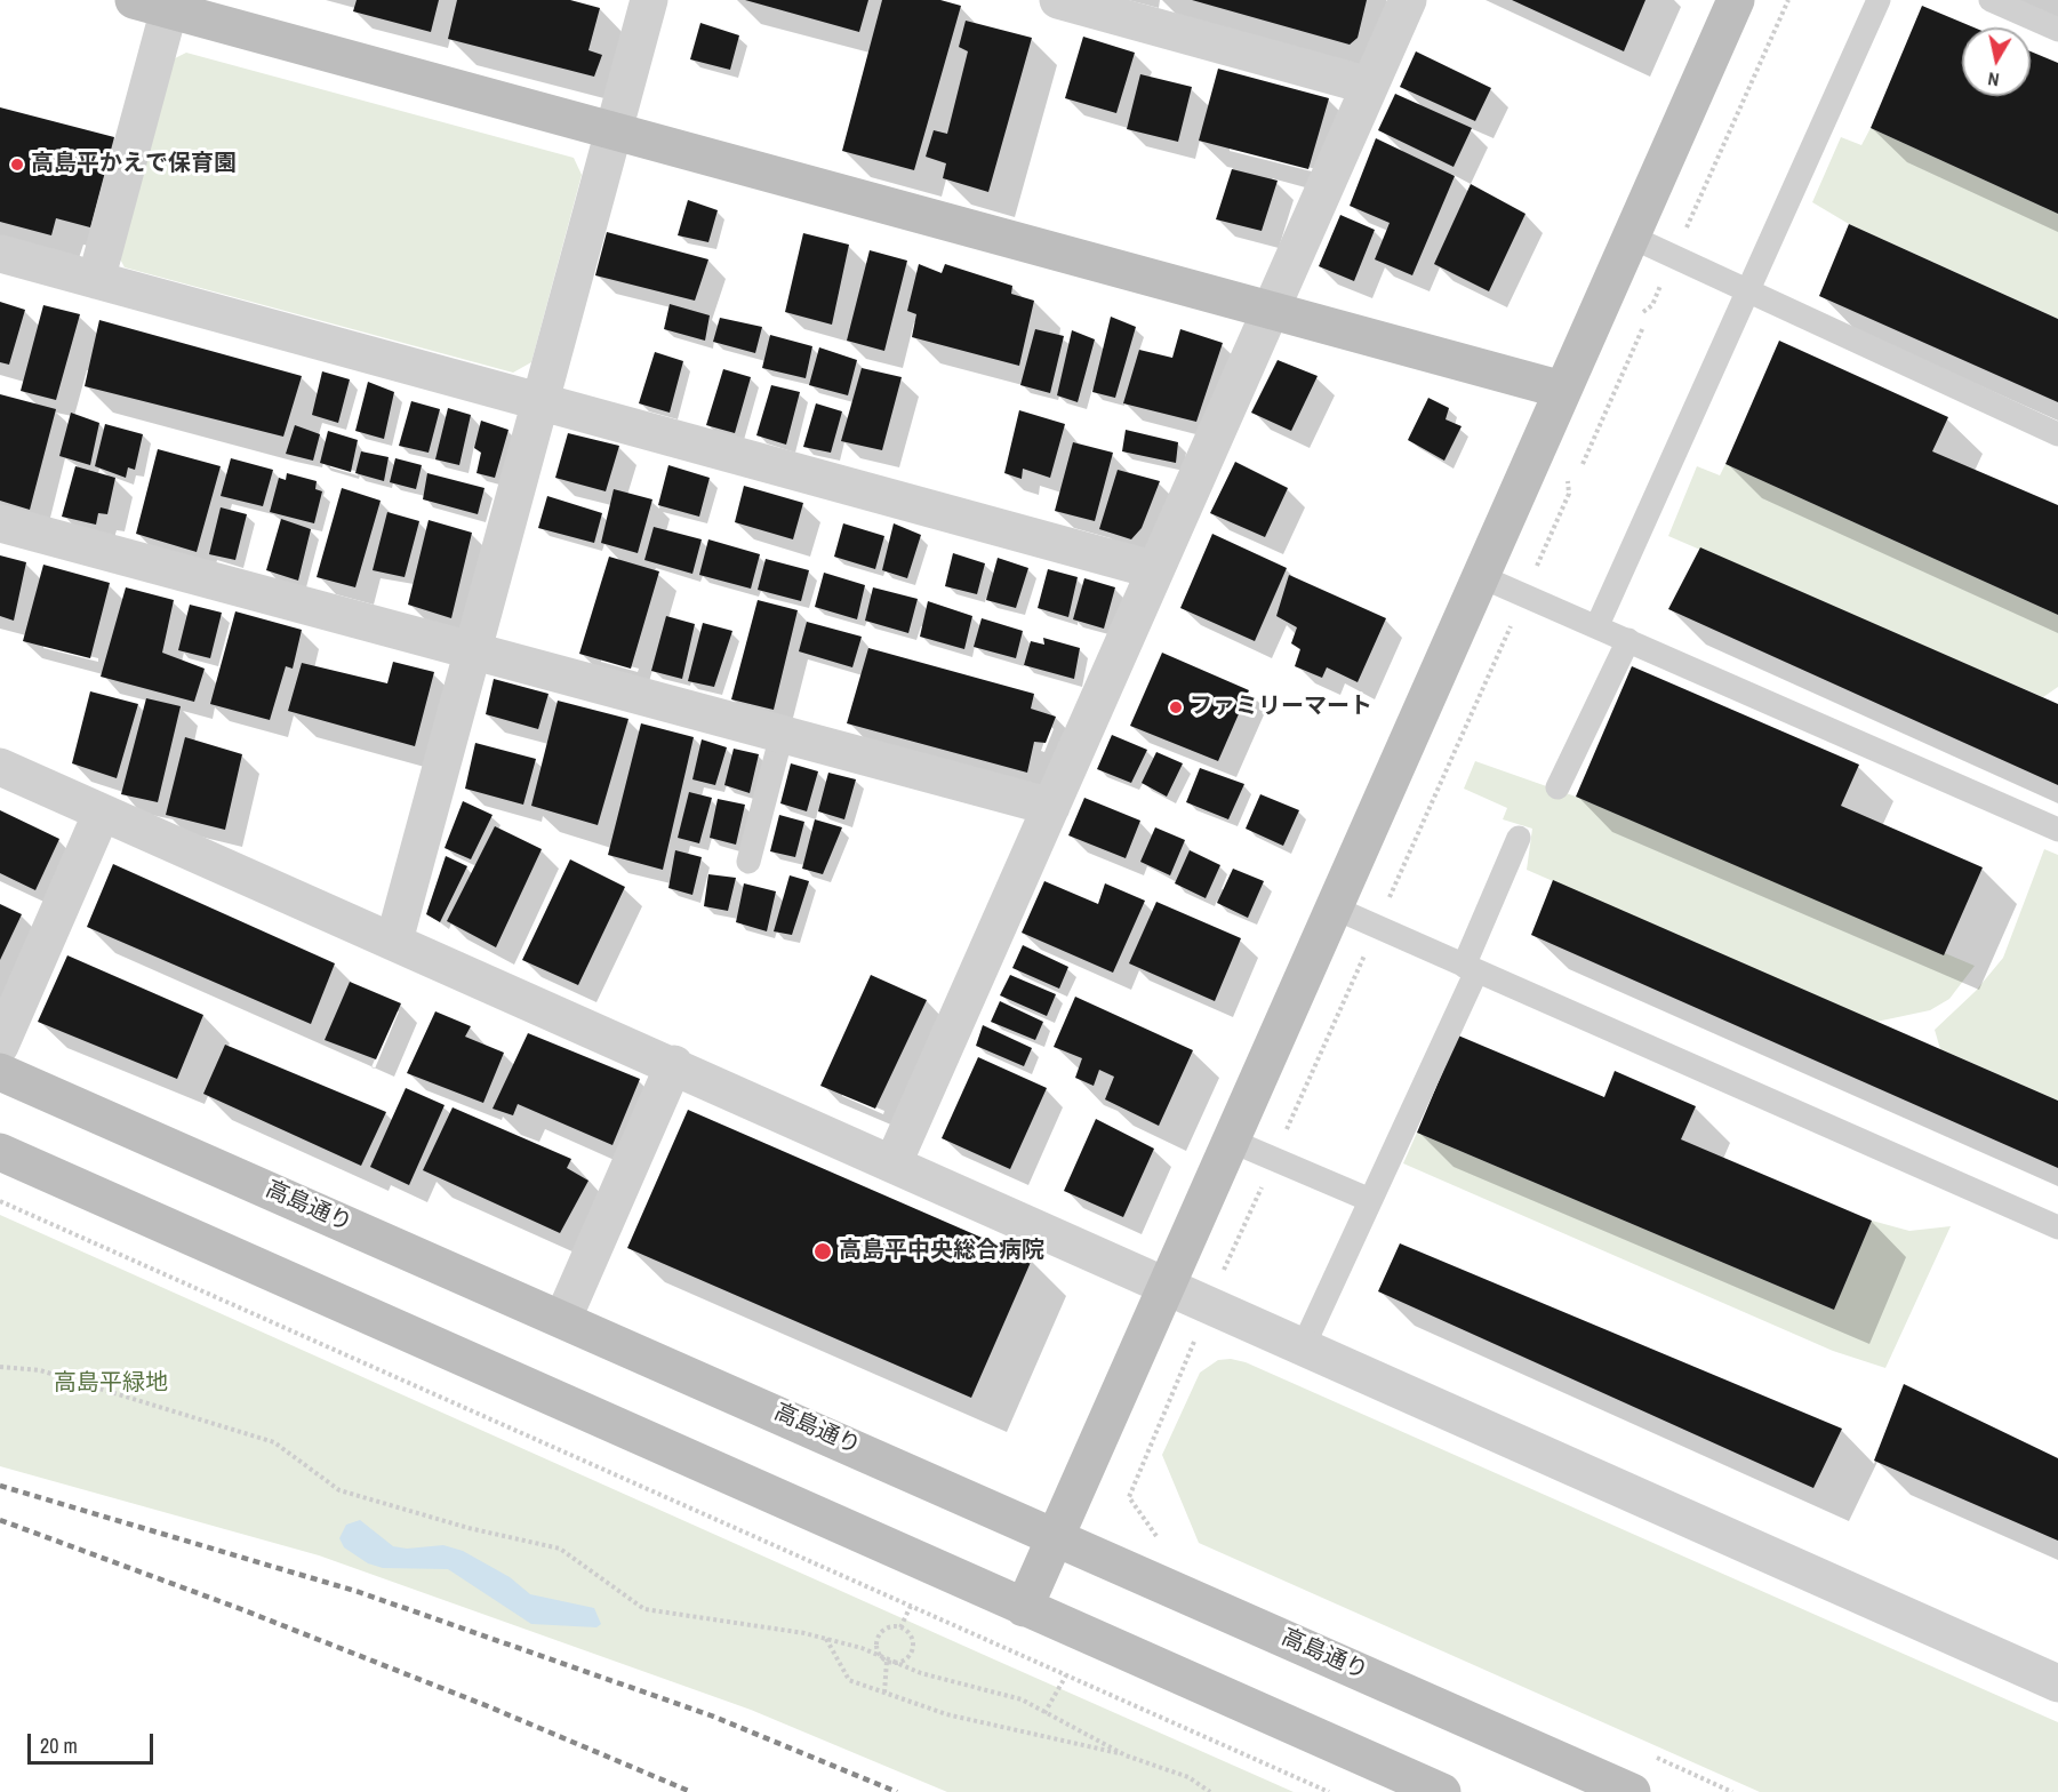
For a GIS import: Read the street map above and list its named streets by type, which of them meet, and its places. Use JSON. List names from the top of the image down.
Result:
{
  "streets": {
    "main road": ["高島通り"]
  },
  "parks": ["高島平緑地"],
  "places": ["高島平かえで保育園", "ファミリーマート", "高島平中央総合病院"],
  "scale_bar": "20 m",
  "north": "bottom"
}
